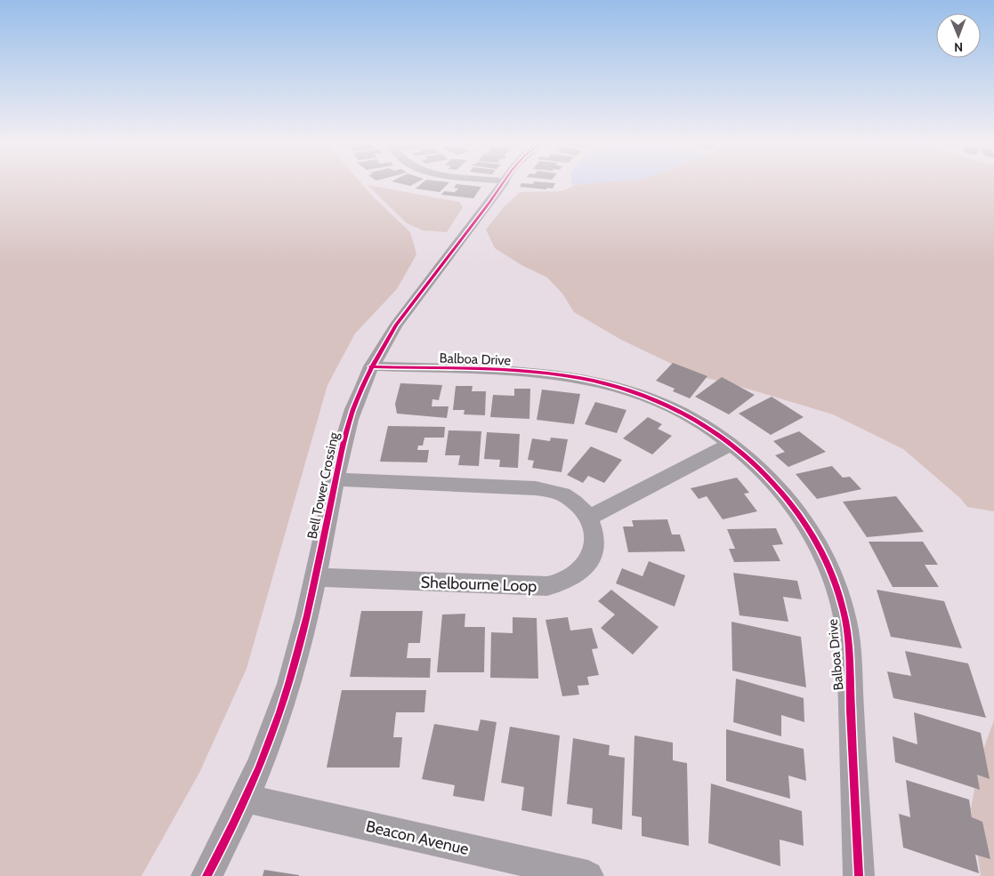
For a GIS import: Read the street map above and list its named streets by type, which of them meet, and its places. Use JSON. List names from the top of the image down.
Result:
{
  "streets": {
    "street": [
      "Balboa Drive",
      "Bell Tower Crossing",
      "Shelbourne Loop",
      "Beacon Avenue"
    ]
  },
  "crossings": [
    ["Balboa Drive", "Bell Tower Crossing"],
    ["Bell Tower Crossing", "Shelbourne Loop"],
    ["Bell Tower Crossing", "Beacon Avenue"]
  ],
  "north": "bottom"
}
